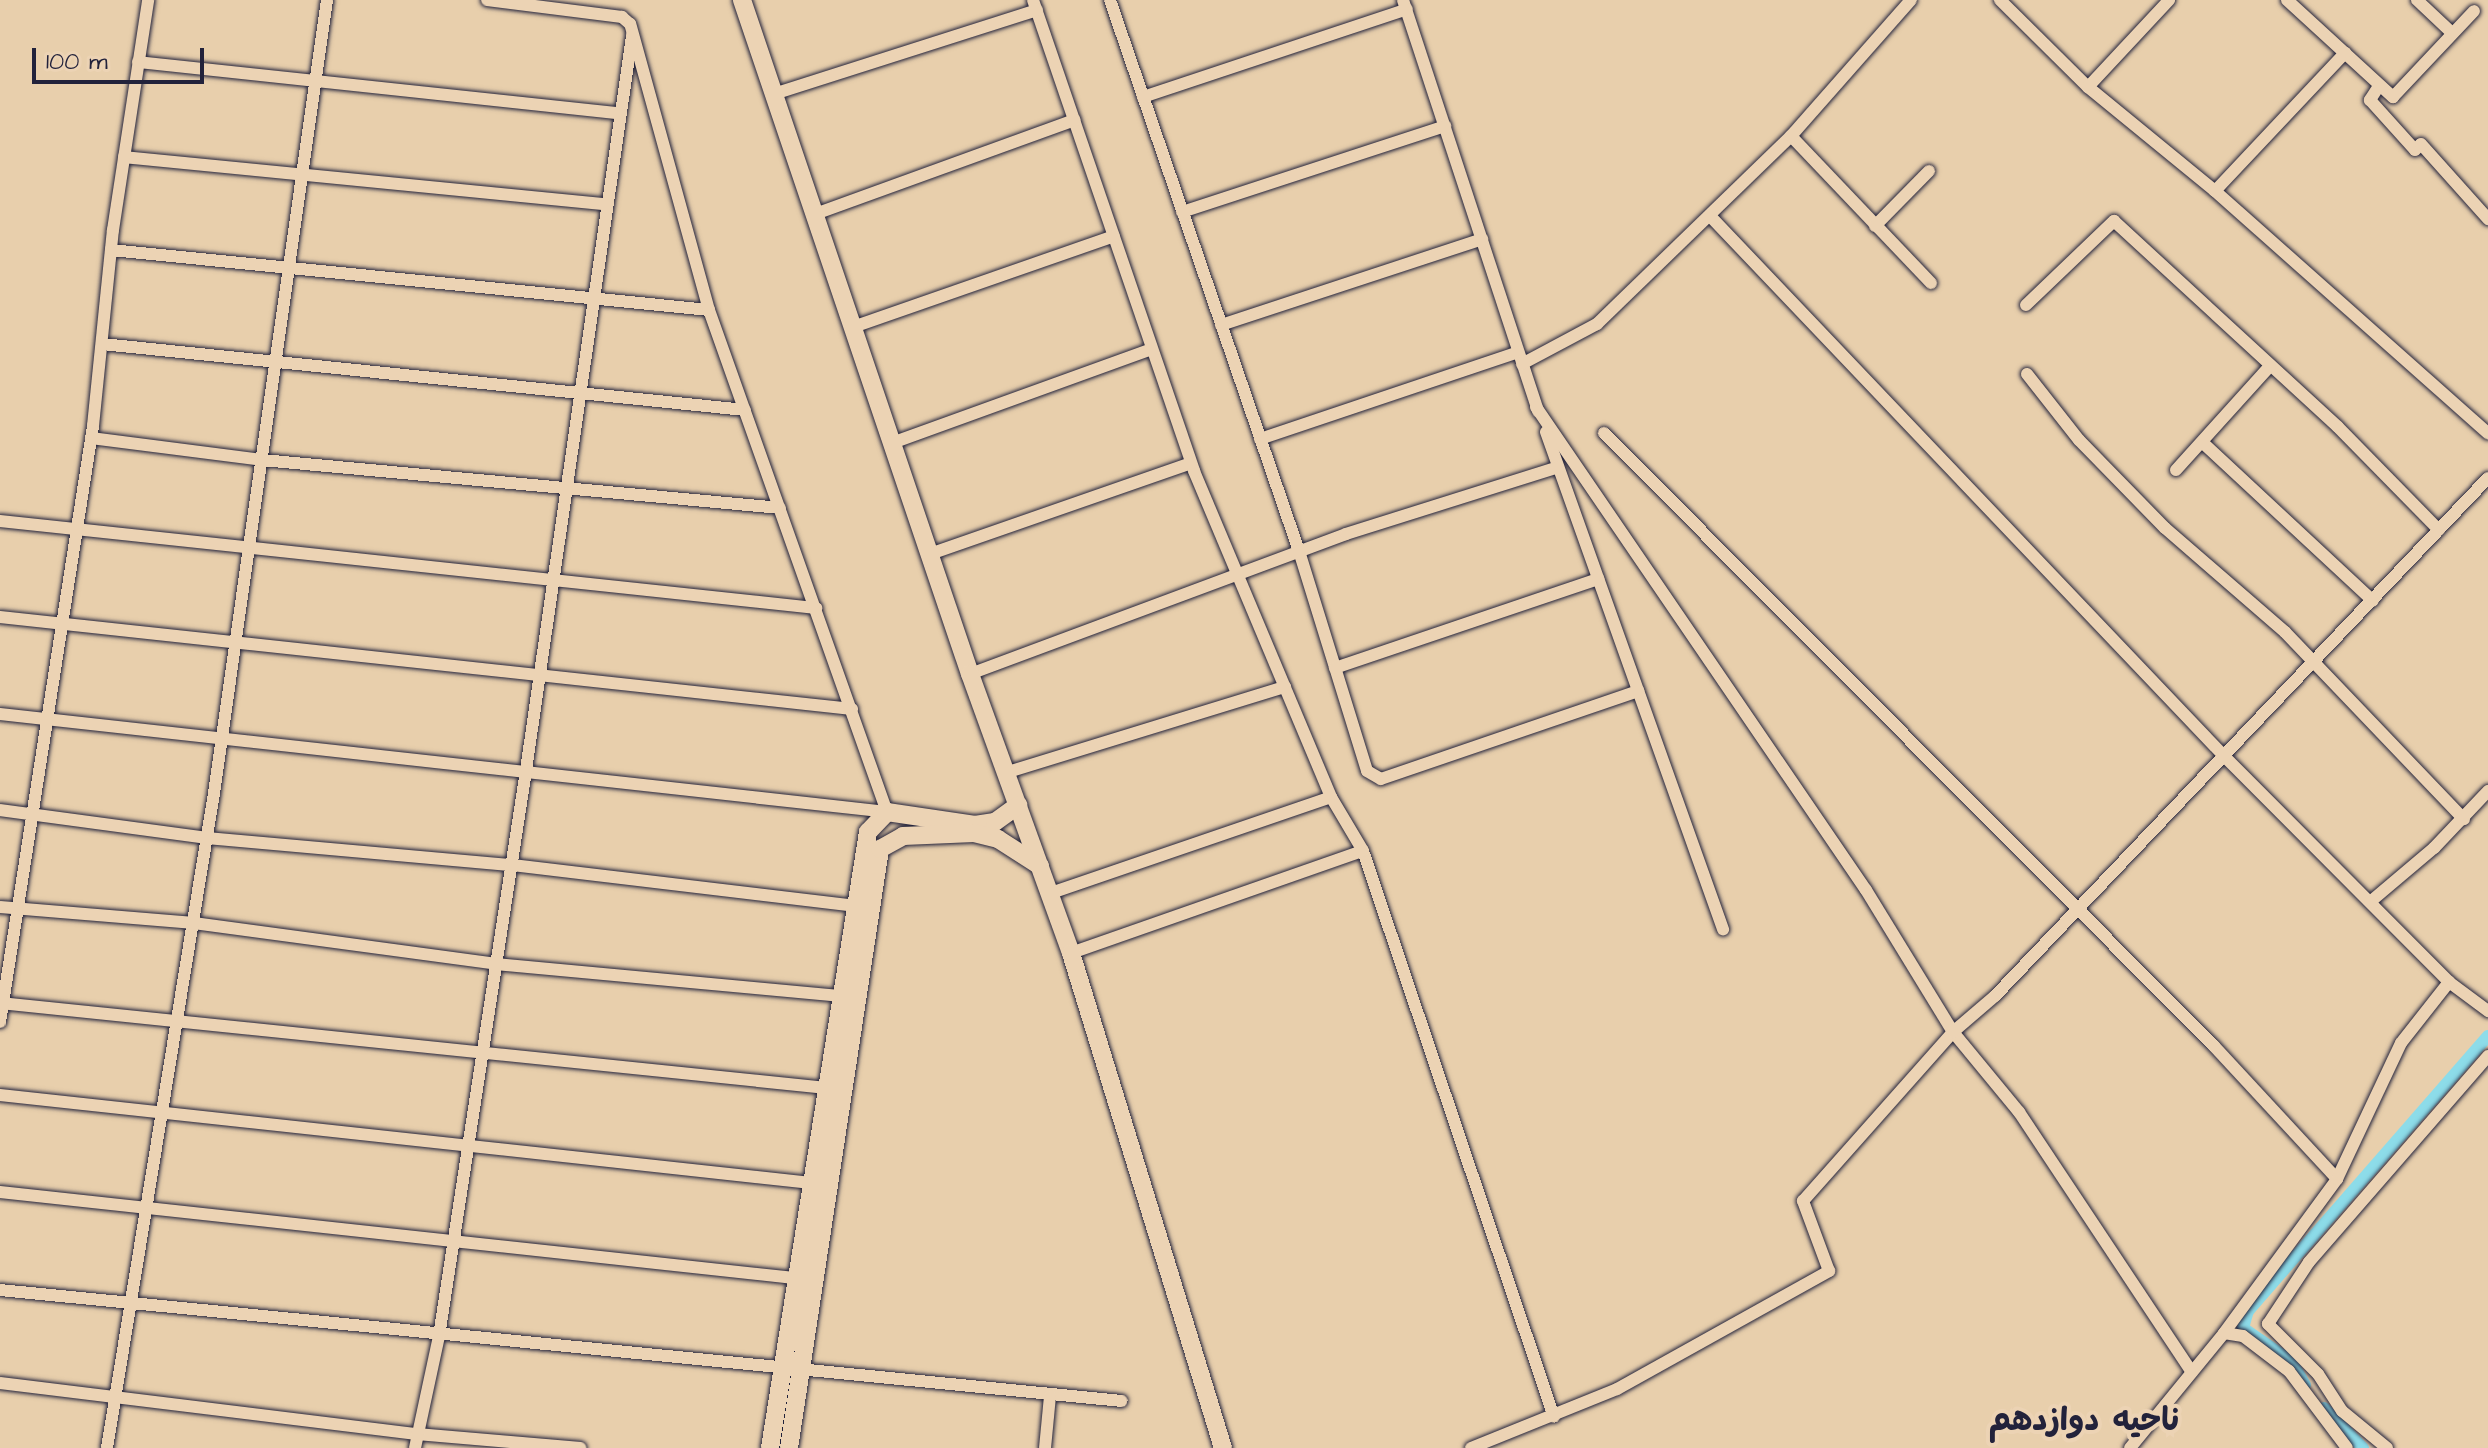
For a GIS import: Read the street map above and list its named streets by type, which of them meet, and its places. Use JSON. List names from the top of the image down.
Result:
{
  "districts": ["ناحیه دوازدهم"],
  "scale_bar": "100 m"
}
